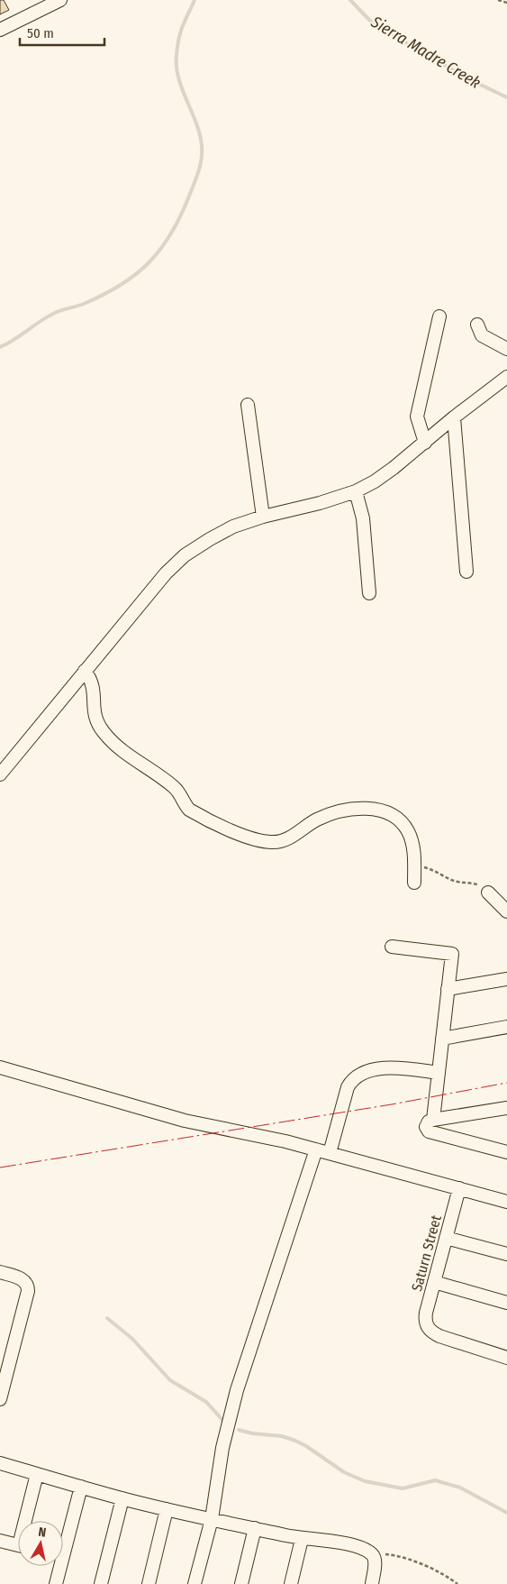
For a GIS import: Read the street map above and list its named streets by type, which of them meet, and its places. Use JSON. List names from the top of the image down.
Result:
{
  "streets": {
    "street": ["Saturn Street"]
  },
  "water": ["Sierra Madre Creek"],
  "scale_bar": "50 m",
  "north": "top"
}
